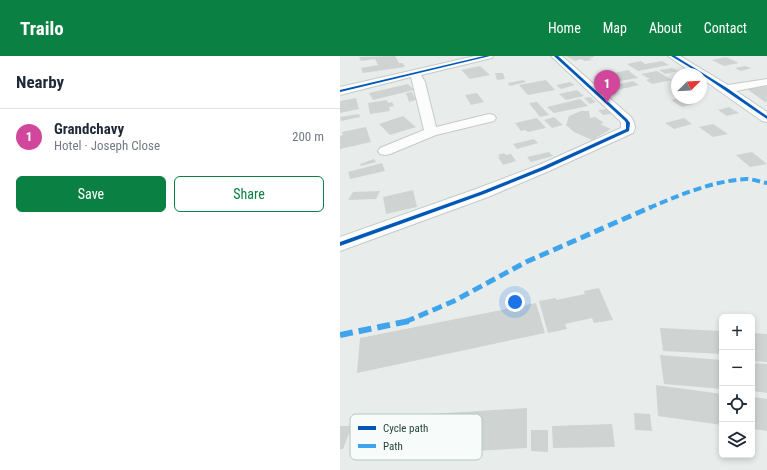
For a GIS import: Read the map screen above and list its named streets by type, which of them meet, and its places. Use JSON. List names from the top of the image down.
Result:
{
  "legend": ["Cycle path", "Path"],
  "north": "top right",
  "page": {
    "header": "Trailo",
    "nav": [
      "Home",
      "Map",
      "About",
      "Contact"
    ],
    "heading": "Nearby",
    "pins": "1",
    "list": [
      {
        "mark": "1",
        "name": "Grandchavy",
        "note": "Hotel · Joseph Close",
        "value": "200 m"
      }
    ],
    "buttons": ["Save", "Share"],
    "map_buttons": ["+", "−"]
  }
}
